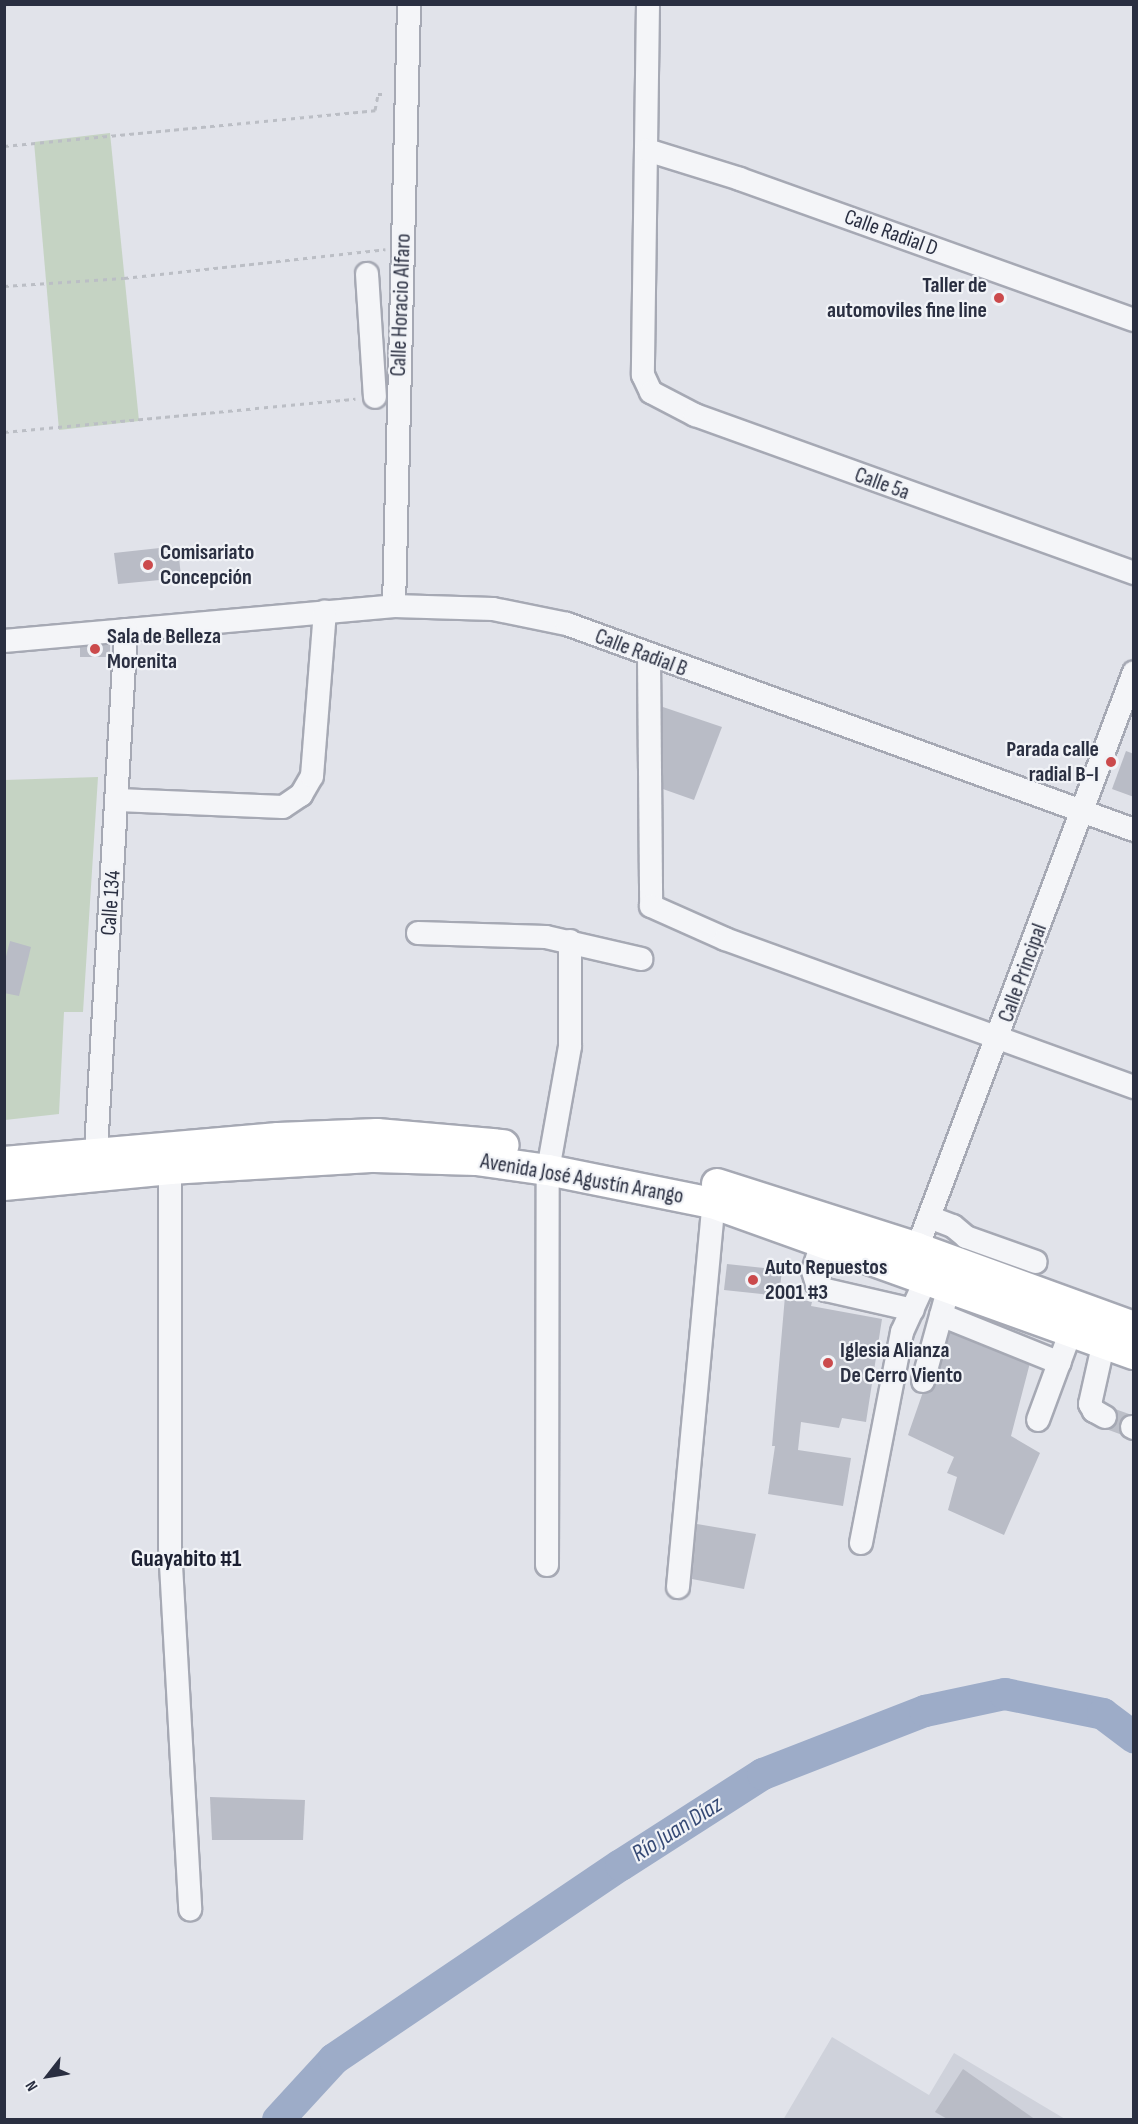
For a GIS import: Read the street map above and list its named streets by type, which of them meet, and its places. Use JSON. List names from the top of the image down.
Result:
{
  "streets": {
    "main road": ["Avenida José Agustín Arango"],
    "street": [
      "Calle Radial D",
      "Calle Horacio Alfaro",
      "Calle 5a",
      "Calle Radial B",
      "Calle 134",
      "Calle Principal"
    ]
  },
  "crossings": [
    ["Calle Radial D", "Calle 5a"],
    ["Calle Horacio Alfaro", "Calle Radial B"],
    ["Calle Radial B", "Calle 134"],
    ["Calle Radial B", "Calle Principal"],
    ["Calle 134", "Avenida José Agustín Arango"],
    ["Calle Principal", "Avenida José Agustín Arango"]
  ],
  "districts": ["Guayabito #1"],
  "water": ["Río Juan Díaz"],
  "places": [
    "Taller de automoviles fine line",
    "Comisariato Concepción",
    "Sala de Belleza Morenita",
    "Parada calle radial B-I",
    "Auto Repuestos 2001 #3",
    "Iglesia Alianza De Cerro Viento"
  ],
  "north": "bottom left"
}
